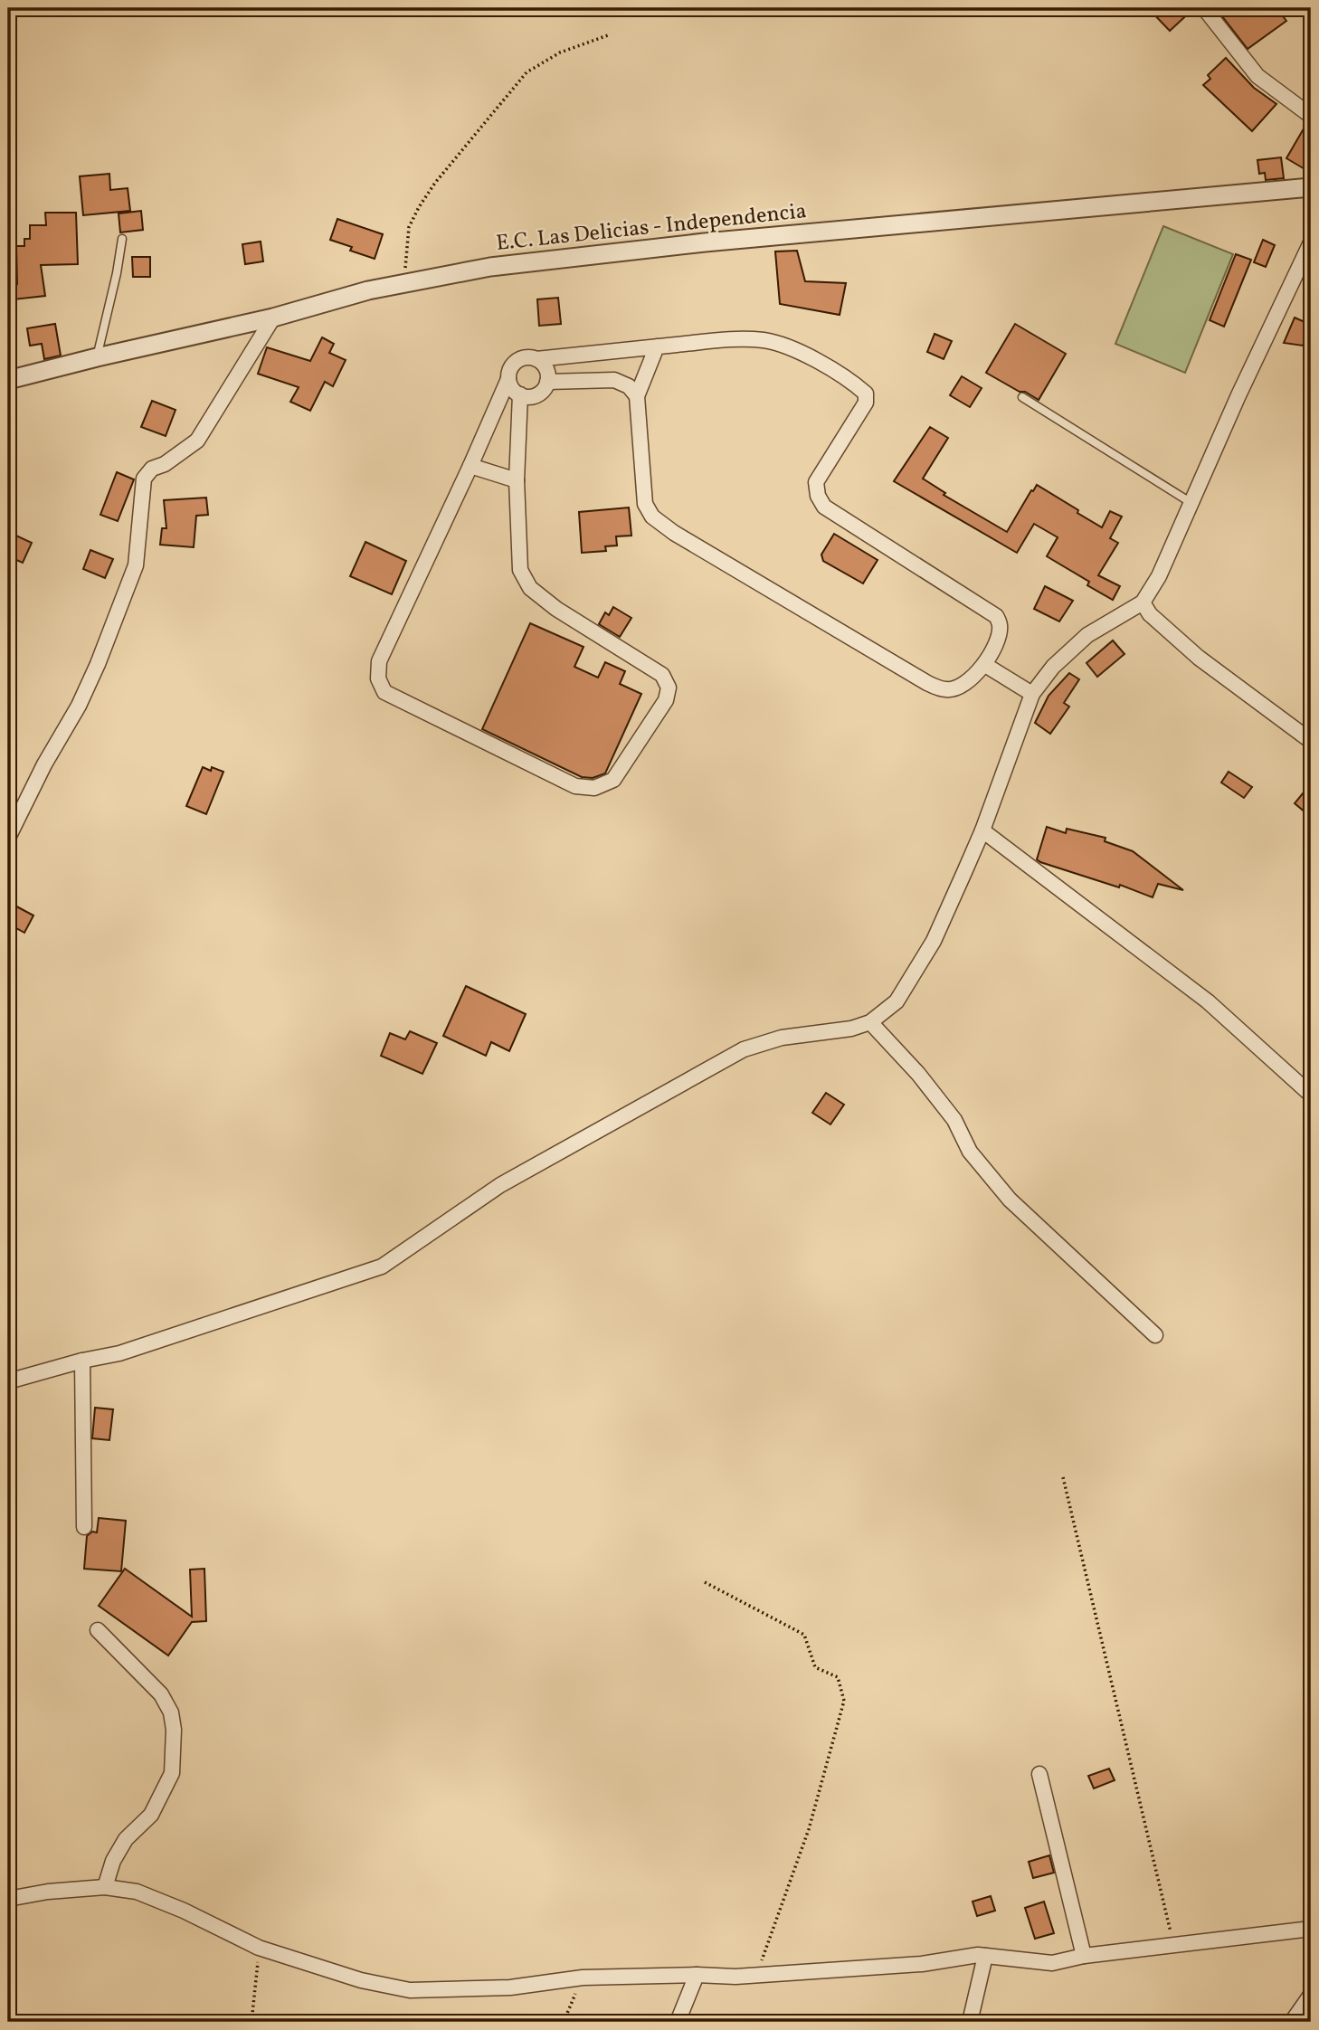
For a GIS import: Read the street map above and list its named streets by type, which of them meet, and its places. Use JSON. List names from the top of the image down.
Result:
{
  "streets": {
    "street": ["E.C. Las Delicias - Independencia"]
  }
}
